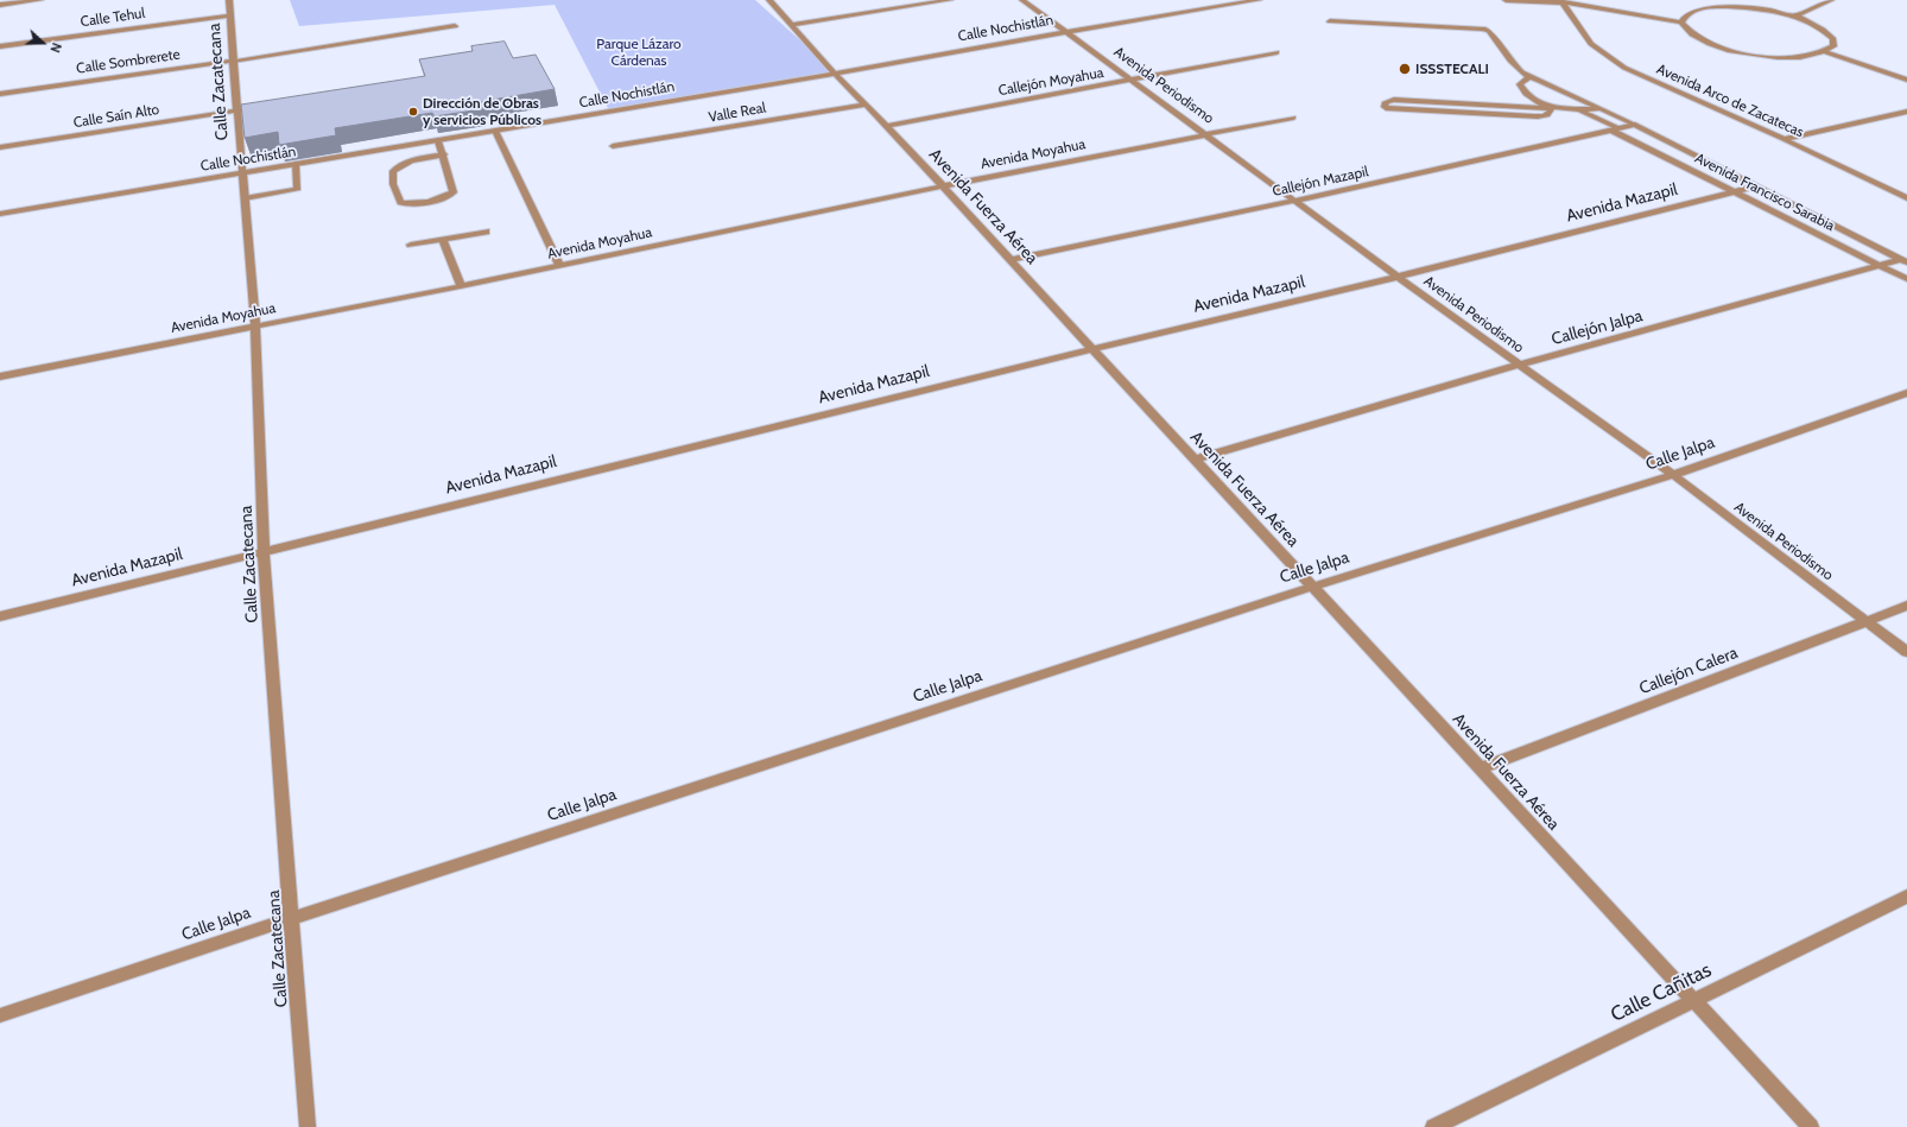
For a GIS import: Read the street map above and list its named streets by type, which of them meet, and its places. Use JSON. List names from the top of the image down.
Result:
{
  "streets": {
    "street": [
      "Calle Tehul",
      "Calle Nochistlán",
      "Calle Sombrerete",
      "Calle Zacatecana",
      "Callejón Moyahua",
      "Avenida Periodismo",
      "Avenida Arco de Zacatecas",
      "Valle Real",
      "Calle Saín Alto",
      "Avenida Moyahua",
      "Callejón Mazapil",
      "Avenida Francisco Sarabia",
      "Avenida Mazapil",
      "Avenida Fuerza Aérea",
      "Callejón Jalpa",
      "Calle Jalpa",
      "Callejón Calera",
      "Calle Cañitas"
    ]
  },
  "crossings": [
    ["Calle Tehul", "Calle Zacatecana"],
    ["Calle Nochistlán", "Calle Zacatecana"],
    ["Calle Nochistlán", "Avenida Periodismo"],
    ["Calle Nochistlán", "Avenida Fuerza Aérea"],
    ["Calle Sombrerete", "Calle Zacatecana"],
    ["Calle Zacatecana", "Calle Saín Alto"],
    ["Calle Zacatecana", "Avenida Moyahua"],
    ["Calle Zacatecana", "Avenida Mazapil"],
    ["Calle Zacatecana", "Calle Jalpa"],
    ["Callejón Moyahua", "Avenida Periodismo"],
    ["Callejón Moyahua", "Avenida Fuerza Aérea"],
    ["Avenida Periodismo", "Avenida Moyahua"],
    ["Avenida Periodismo", "Callejón Mazapil"],
    ["Avenida Periodismo", "Avenida Mazapil"],
    ["Avenida Periodismo", "Callejón Jalpa"],
    ["Avenida Periodismo", "Calle Jalpa"],
    ["Avenida Periodismo", "Callejón Calera"],
    ["Valle Real", "Avenida Fuerza Aérea"],
    ["Avenida Moyahua", "Avenida Fuerza Aérea"],
    ["Callejón Mazapil", "Avenida Francisco Sarabia"],
    ["Callejón Mazapil", "Avenida Fuerza Aérea"],
    ["Avenida Francisco Sarabia", "Avenida Mazapil"],
    ["Avenida Francisco Sarabia", "Callejón Jalpa"],
    ["Avenida Mazapil", "Avenida Fuerza Aérea"],
    ["Avenida Fuerza Aérea", "Callejón Jalpa"],
    ["Avenida Fuerza Aérea", "Calle Jalpa"],
    ["Avenida Fuerza Aérea", "Callejón Calera"],
    ["Avenida Fuerza Aérea", "Calle Cañitas"]
  ],
  "parks": ["Parque Lázaro Cárdenas"],
  "places": ["ISSSTECALI", "Dirección de Obras y servicios Públicos"],
  "north": "right"
}
